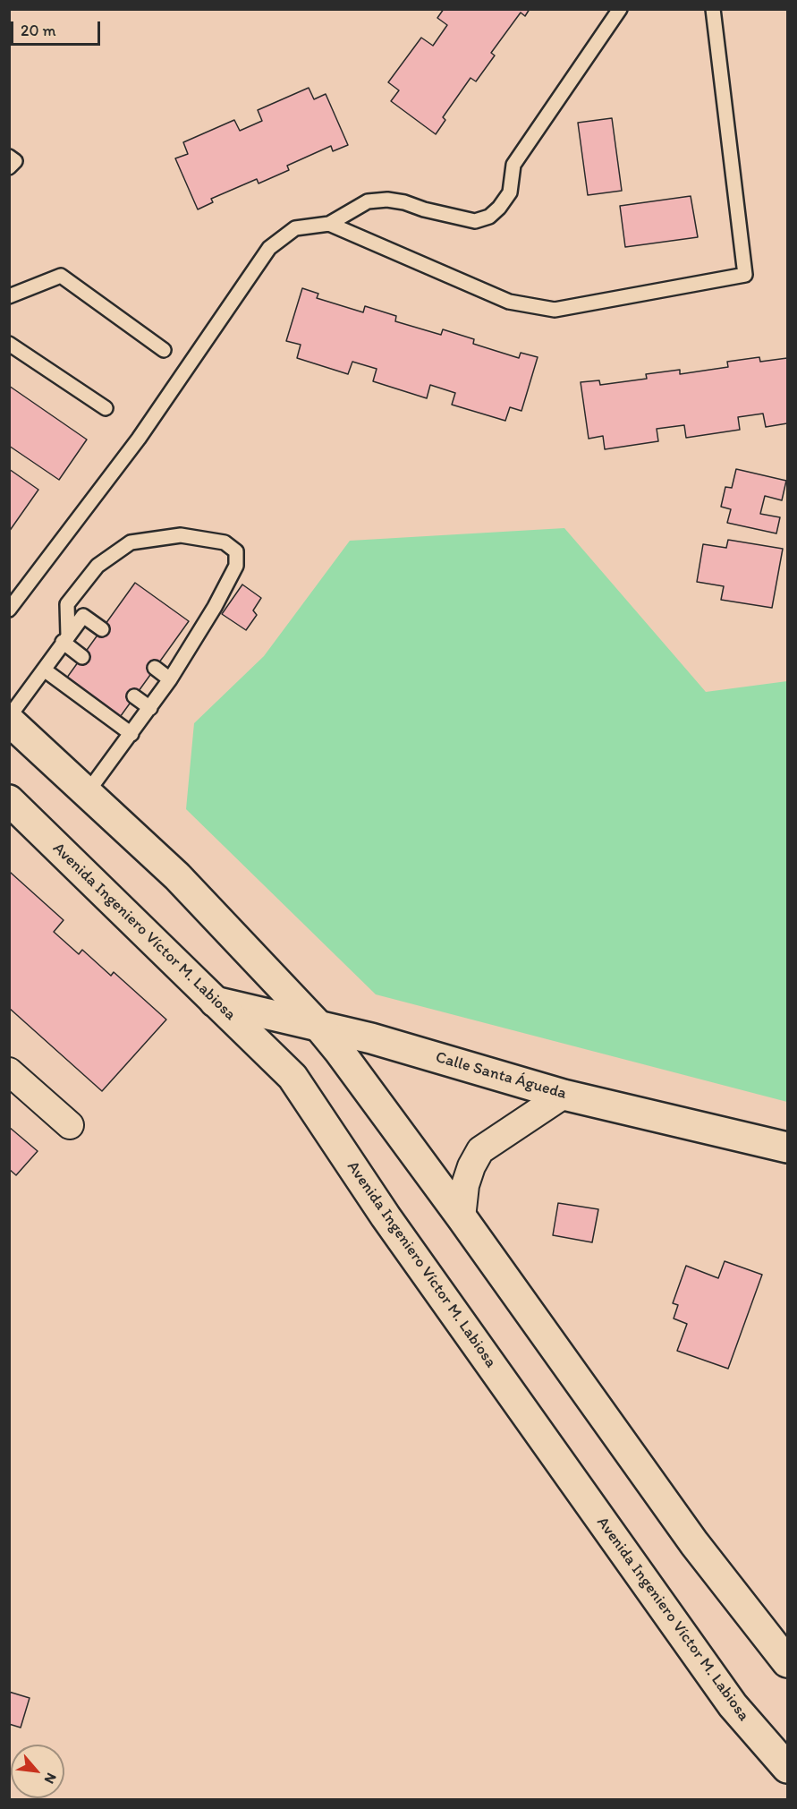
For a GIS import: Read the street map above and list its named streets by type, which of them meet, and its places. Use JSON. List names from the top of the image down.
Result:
{
  "streets": {
    "main road": ["Avenida Ingeniero Víctor M. Labiosa", "Calle Santa Águeda"]
  },
  "crossings": [
    ["Avenida Ingeniero Víctor M. Labiosa", "Calle Santa Águeda"]
  ],
  "scale_bar": "20 m",
  "north": "bottom right"
}
